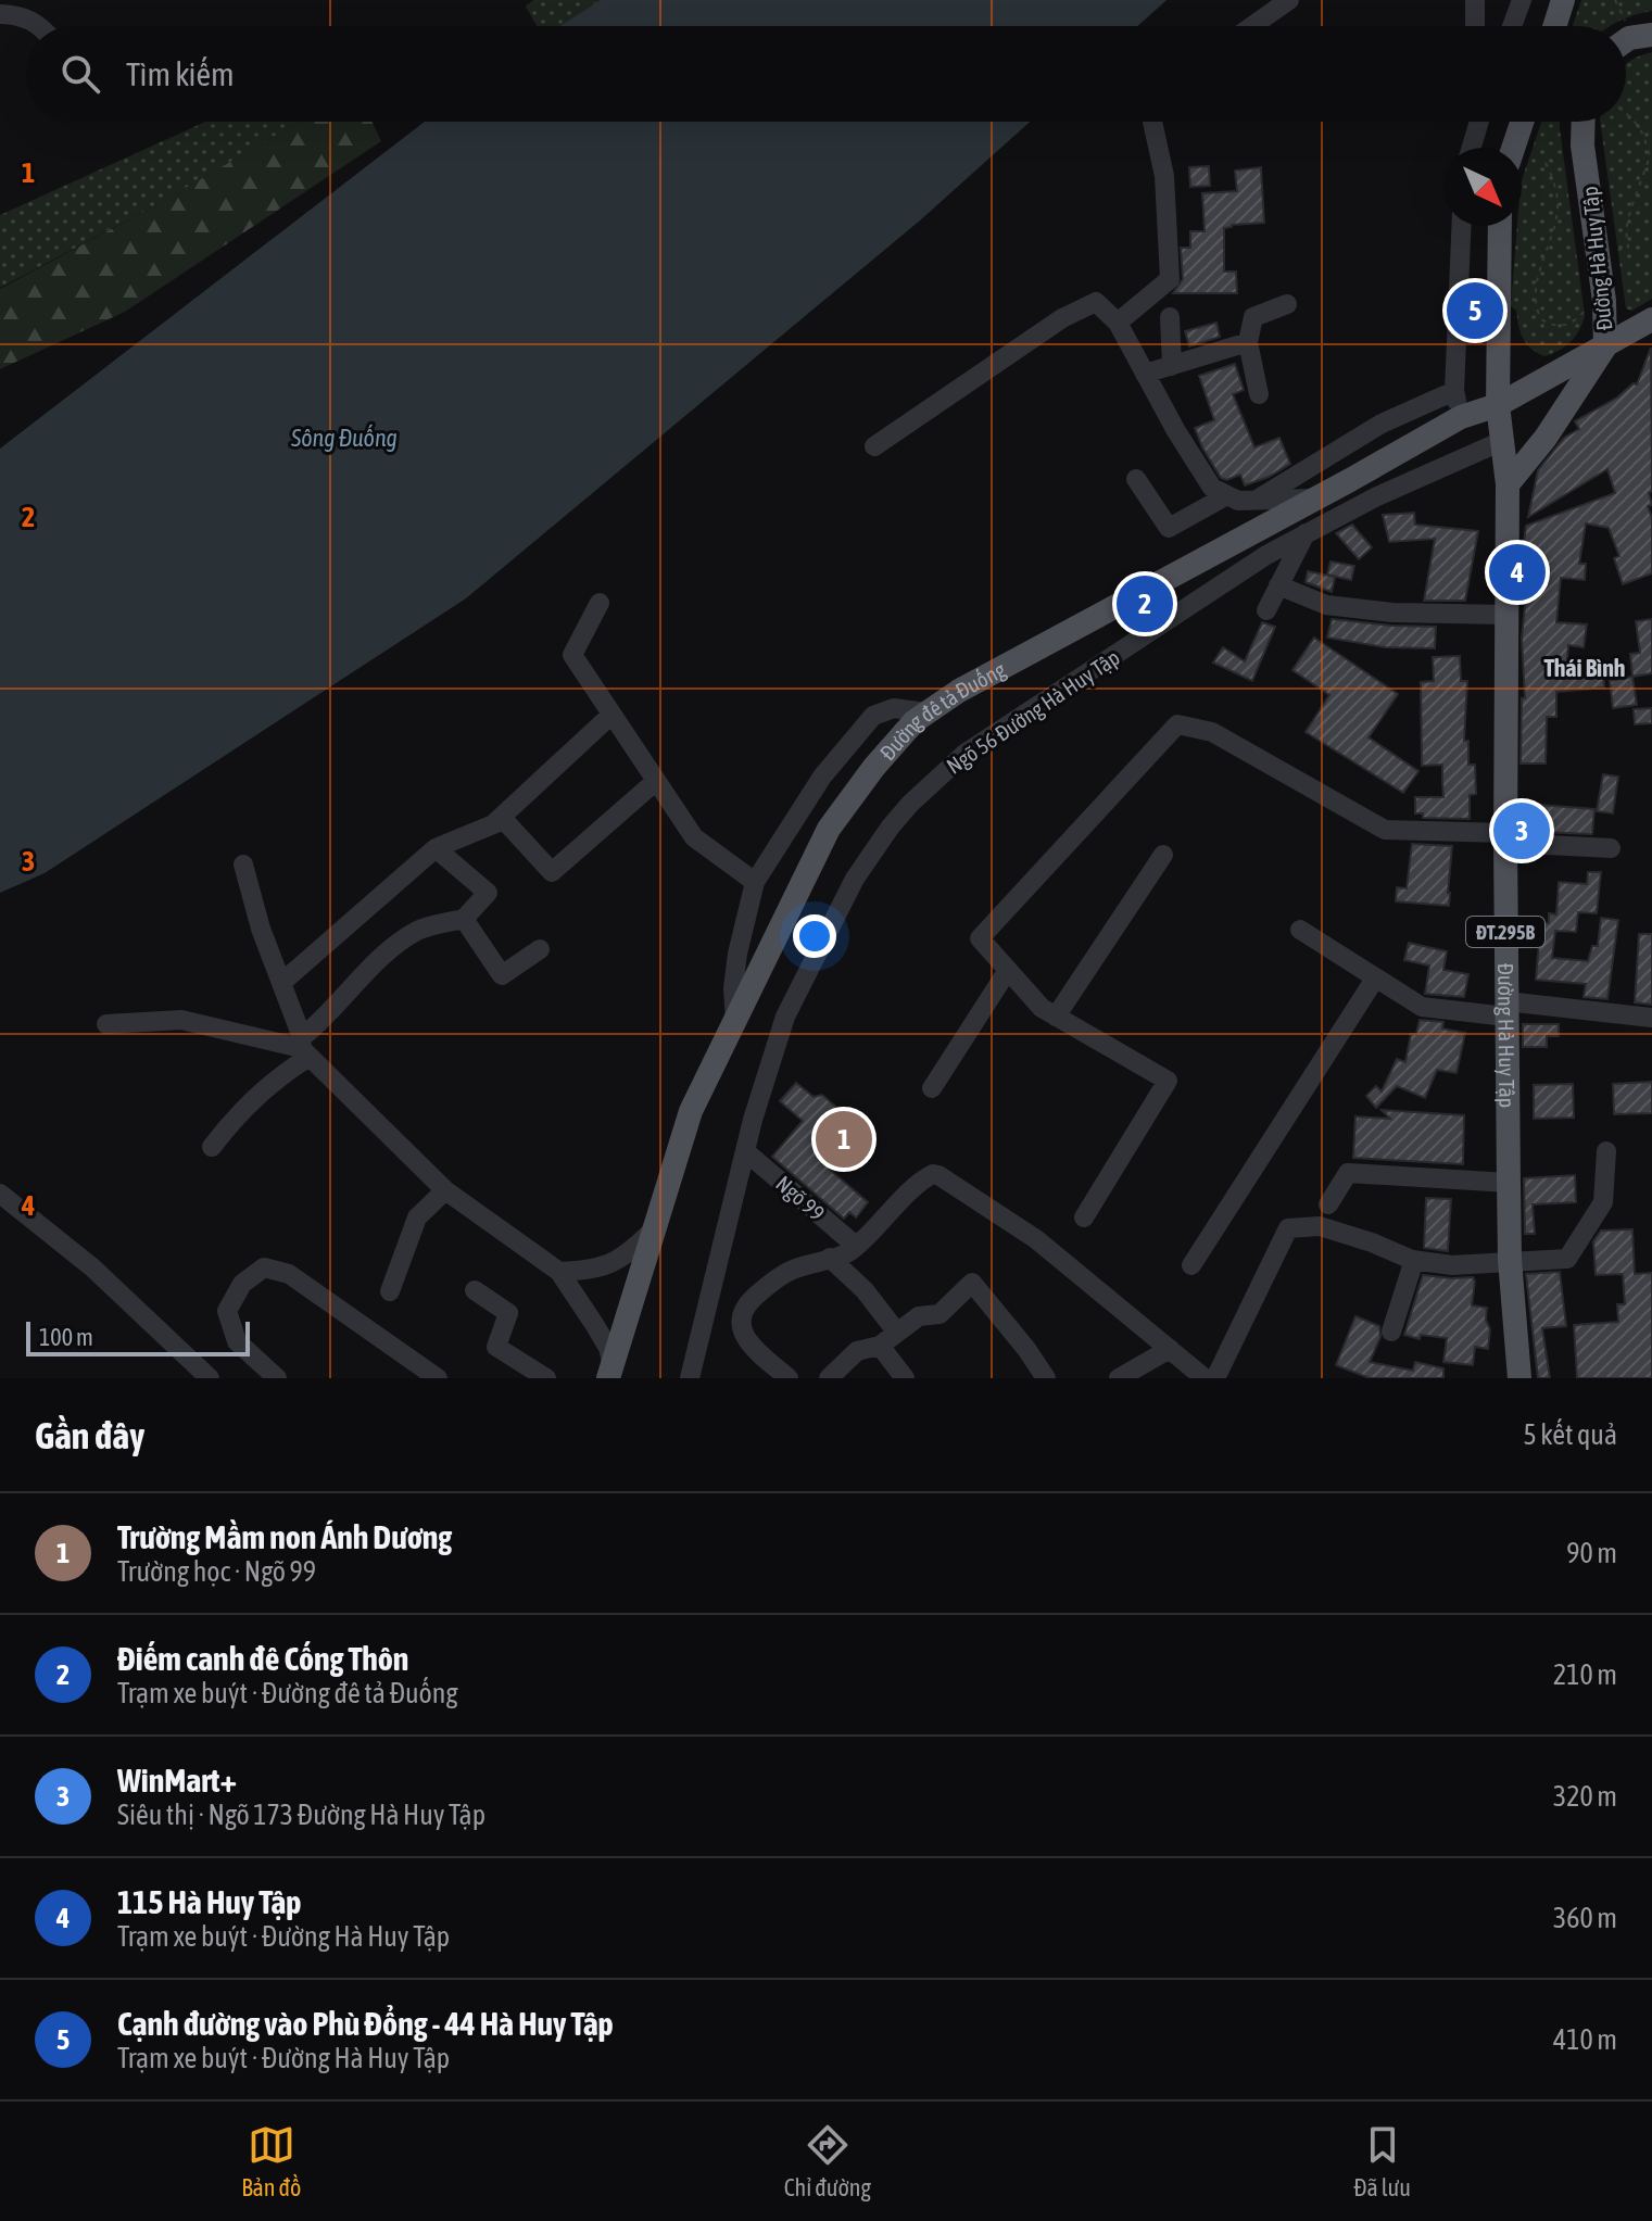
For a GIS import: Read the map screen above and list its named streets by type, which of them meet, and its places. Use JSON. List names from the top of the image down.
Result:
{
  "streets": {
    "main road": ["Đường Hà Huy Tập", "Đường đê tả Đuống", "ĐT.295B"],
    "street": ["Ngõ 56 Đường Hà Huy Tập", "Ngõ 99"]
  },
  "crossings": [
    ["Đường Hà Huy Tập", "Ngõ 56 Đường Hà Huy Tập"],
    ["Đường Hà Huy Tập", "Đường đê tả Đuống"],
    ["Ngõ 56 Đường Hà Huy Tập", "Ngõ 99"]
  ],
  "districts": ["Thái Bình"],
  "water": ["Sông Đuống"],
  "scale_bar": "100 m",
  "north": "bottom right",
  "page": {
    "search": "Tìm kiếm",
    "pins": [
      "5",
      "4",
      "2",
      "3",
      "1"
    ],
    "scale": "100 m",
    "heading": ["Gần đây", "5 kết quả"],
    "list": [
      {
        "mark": "1",
        "name": "Trường Mầm non Ánh Dương",
        "note": "Trường học · Ngõ 99",
        "value": "90 m"
      },
      {
        "mark": "2",
        "name": "Điếm canh đê Cống Thôn",
        "note": "Trạm xe buýt · Đường đê tả Đuống",
        "value": "210 m"
      },
      {
        "mark": "3",
        "name": "WinMart+",
        "note": "Siêu thị · Ngõ 173 Đường Hà Huy Tập",
        "value": "320 m"
      },
      {
        "mark": "4",
        "name": "115 Hà Huy Tập",
        "note": "Trạm xe buýt · Đường Hà Huy Tập",
        "value": "360 m"
      },
      {
        "mark": "5",
        "name": "Cạnh đường vào Phù Đổng - 44 Hà Huy Tập",
        "note": "Trạm xe buýt · Đường Hà Huy Tập",
        "value": "410 m"
      }
    ],
    "nav": ["Bản đồ", "Chỉ đường", "Đã lưu"]
  },
  "grid": {
    "rows": [
      "1",
      "2",
      "3",
      "4"
    ]
  }
}
